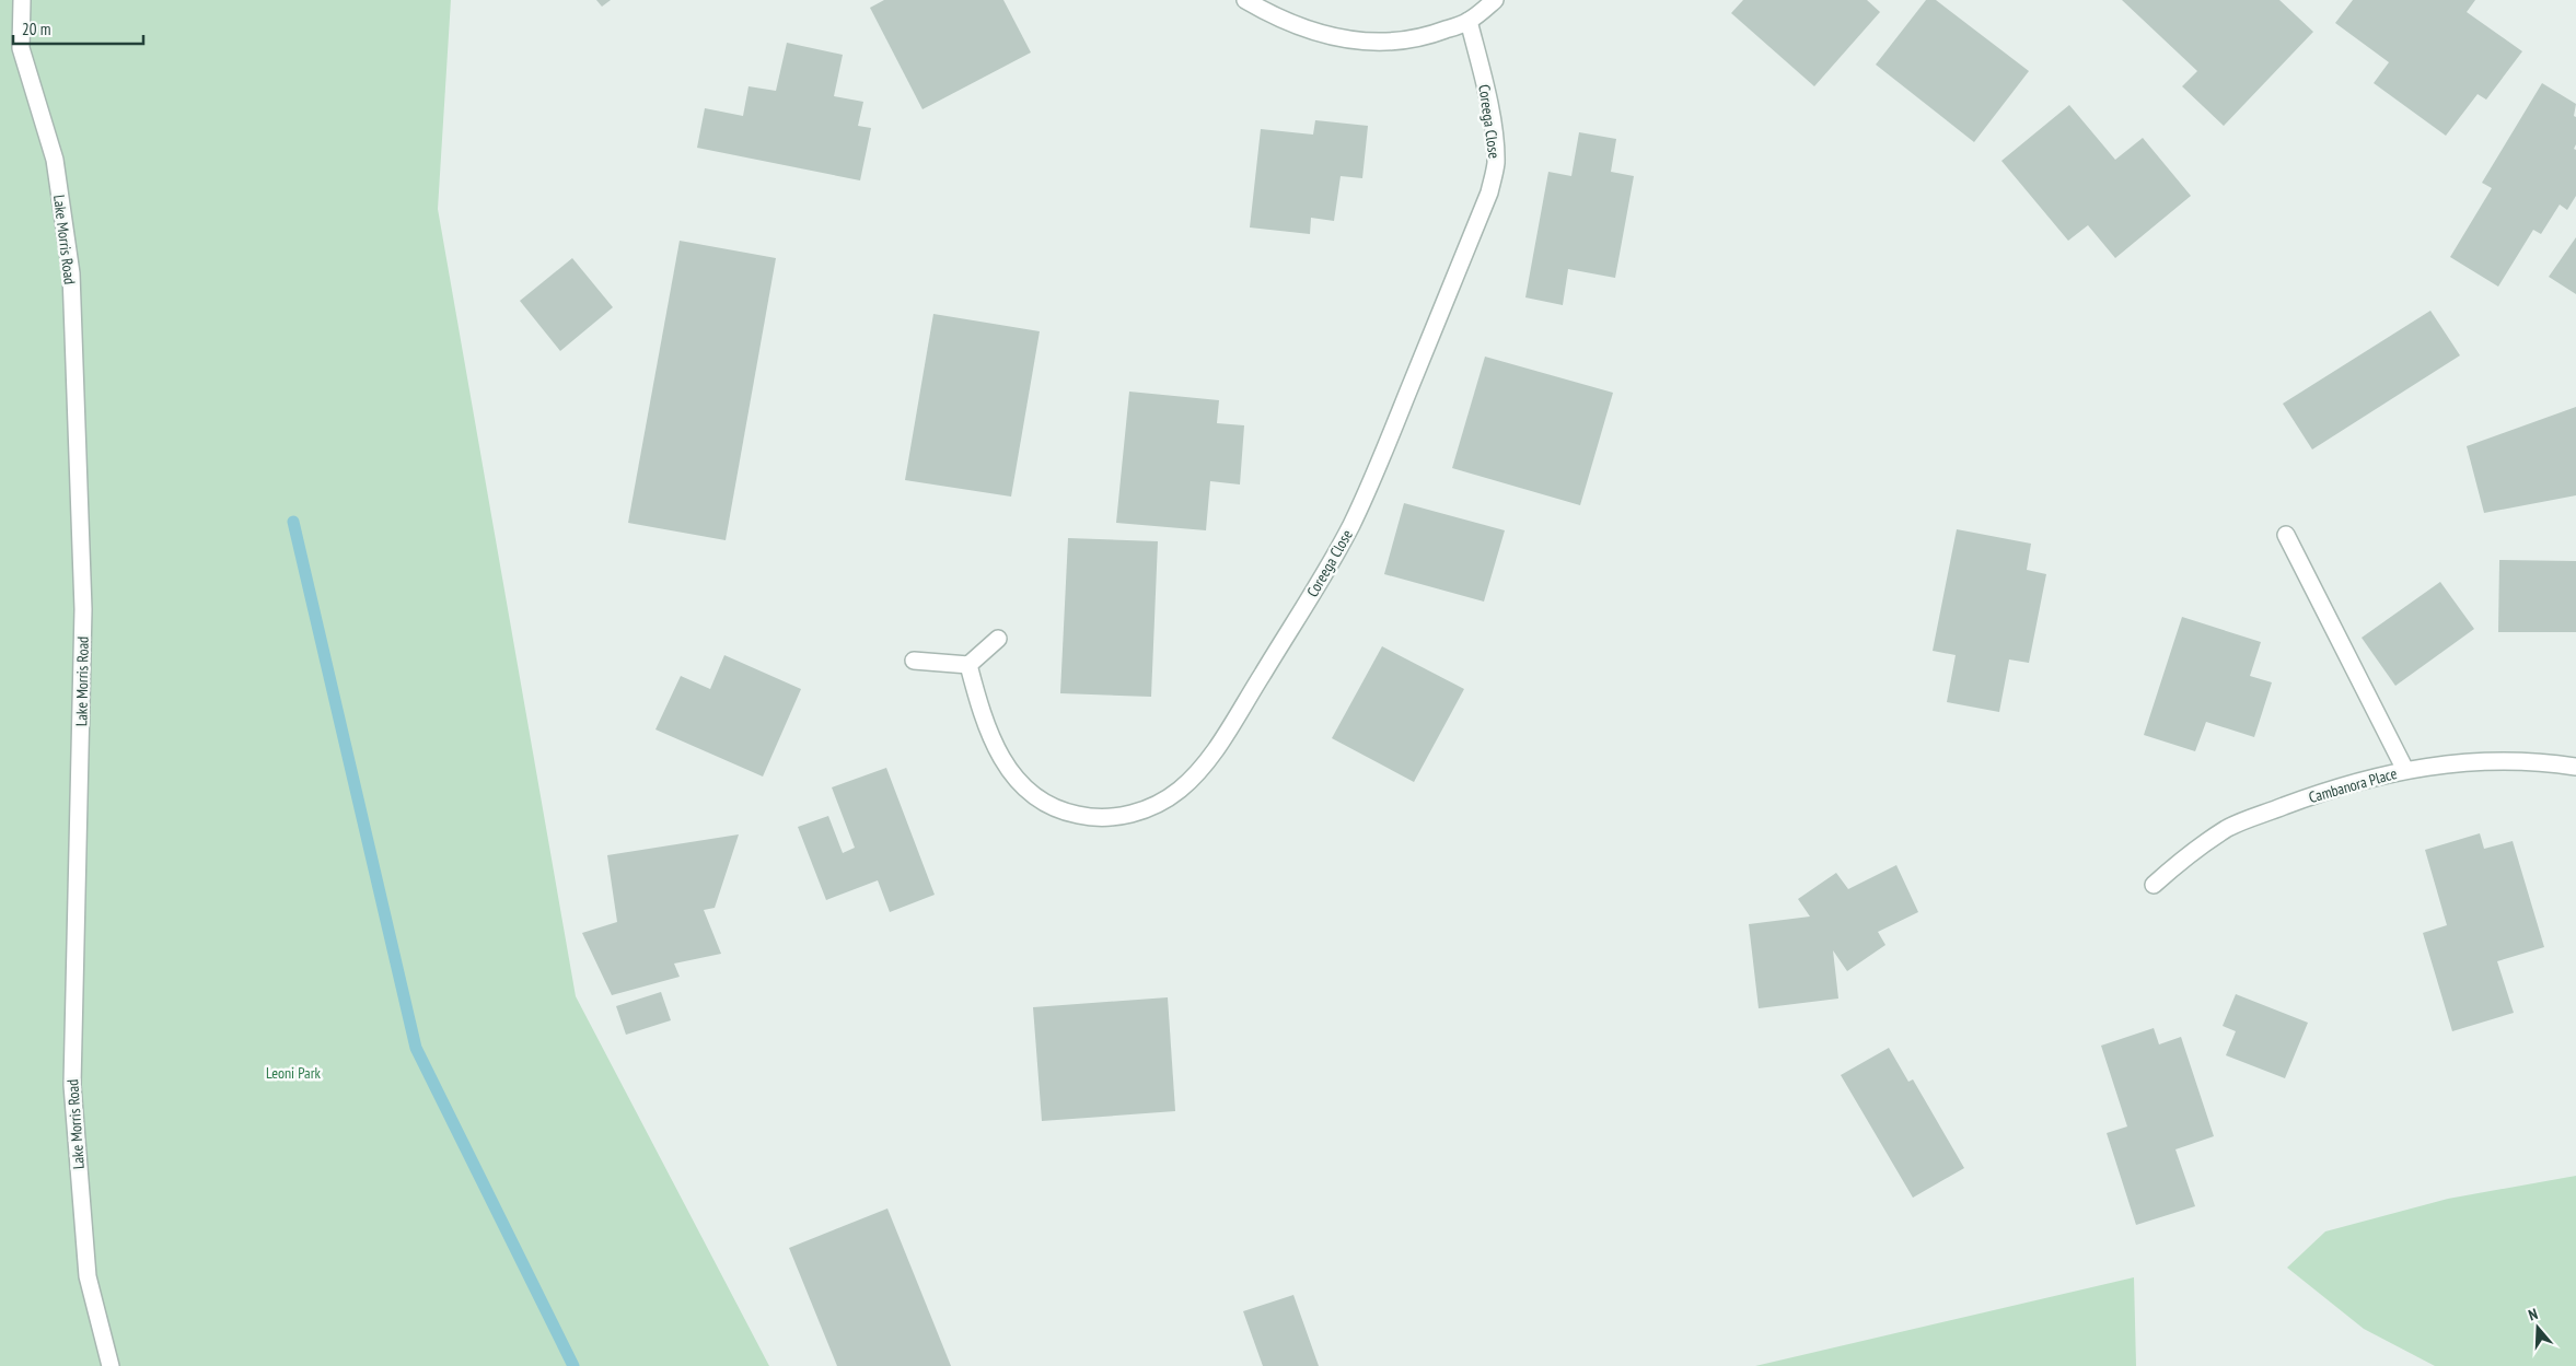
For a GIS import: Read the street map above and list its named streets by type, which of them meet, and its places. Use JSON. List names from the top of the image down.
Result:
{
  "streets": {
    "street": ["Coreega Close", "Lake Morris Road", "Cambanora Place"]
  },
  "parks": ["Leoni Park"],
  "scale_bar": "20 m",
  "north": "top"
}
